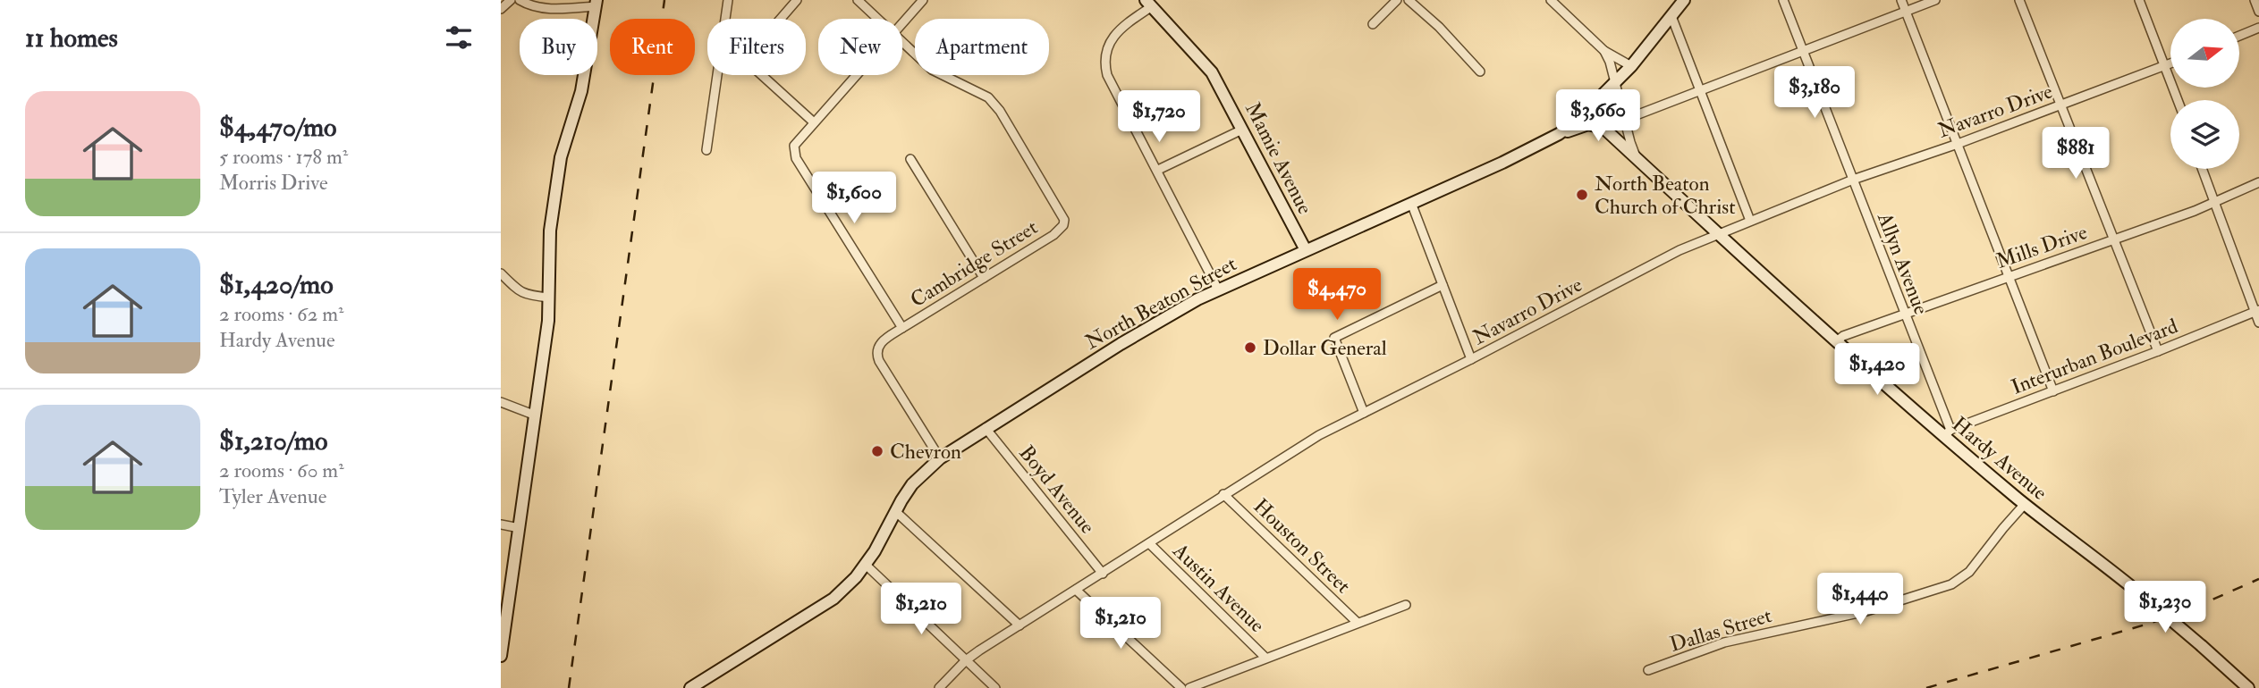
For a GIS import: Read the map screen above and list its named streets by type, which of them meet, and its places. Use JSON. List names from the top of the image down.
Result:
{
  "streets": {
    "street": [
      "Navarro Drive",
      "Mamie Avenue",
      "Mills Drive",
      "Cambridge Street",
      "Allyn Avenue",
      "North Beaton Street",
      "Interurban Boulevard",
      "Hardy Avenue",
      "Boyd Avenue",
      "Houston Street",
      "Austin Avenue",
      "Dallas Street"
    ]
  },
  "crossings": [
    ["Navarro Drive", "Allyn Avenue"],
    ["Navarro Drive", "Hardy Avenue"],
    ["Navarro Drive", "Boyd Avenue"],
    ["Navarro Drive", "Houston Street"],
    ["Navarro Drive", "Austin Avenue"],
    ["Mamie Avenue", "North Beaton Street"],
    ["Mills Drive", "Allyn Avenue"],
    ["Mills Drive", "Hardy Avenue"],
    ["Cambridge Street", "North Beaton Street"],
    ["Allyn Avenue", "Interurban Boulevard"],
    ["Allyn Avenue", "Hardy Avenue"],
    ["North Beaton Street", "Boyd Avenue"],
    ["Interurban Boulevard", "Hardy Avenue"],
    ["Hardy Avenue", "Dallas Street"]
  ],
  "places": ["North Beaton Church of Christ", "Dollar General", "Chevron"],
  "north": "right",
  "page": {
    "heading": "11 homes",
    "chip": [
      "Buy",
      "Rent",
      "Filters",
      "New",
      "Apartment"
    ],
    "price": [
      "$3,180",
      "$3,660",
      "$1,720",
      "$881",
      "$1,600",
      "$4,470",
      "$1,420",
      "$1,440",
      "$1,230",
      "$1,210",
      "$1,210"
    ],
    "list": [
      {
        "name": "$4,470/mo",
        "note": "5 rooms · 178 m² · Morris Drive"
      },
      {
        "name": "$1,420/mo",
        "note": "2 rooms · 62 m² · Hardy Avenue"
      },
      {
        "name": "$1,210/mo",
        "note": "2 rooms · 60 m² · Tyler Avenue"
      }
    ]
  }
}
